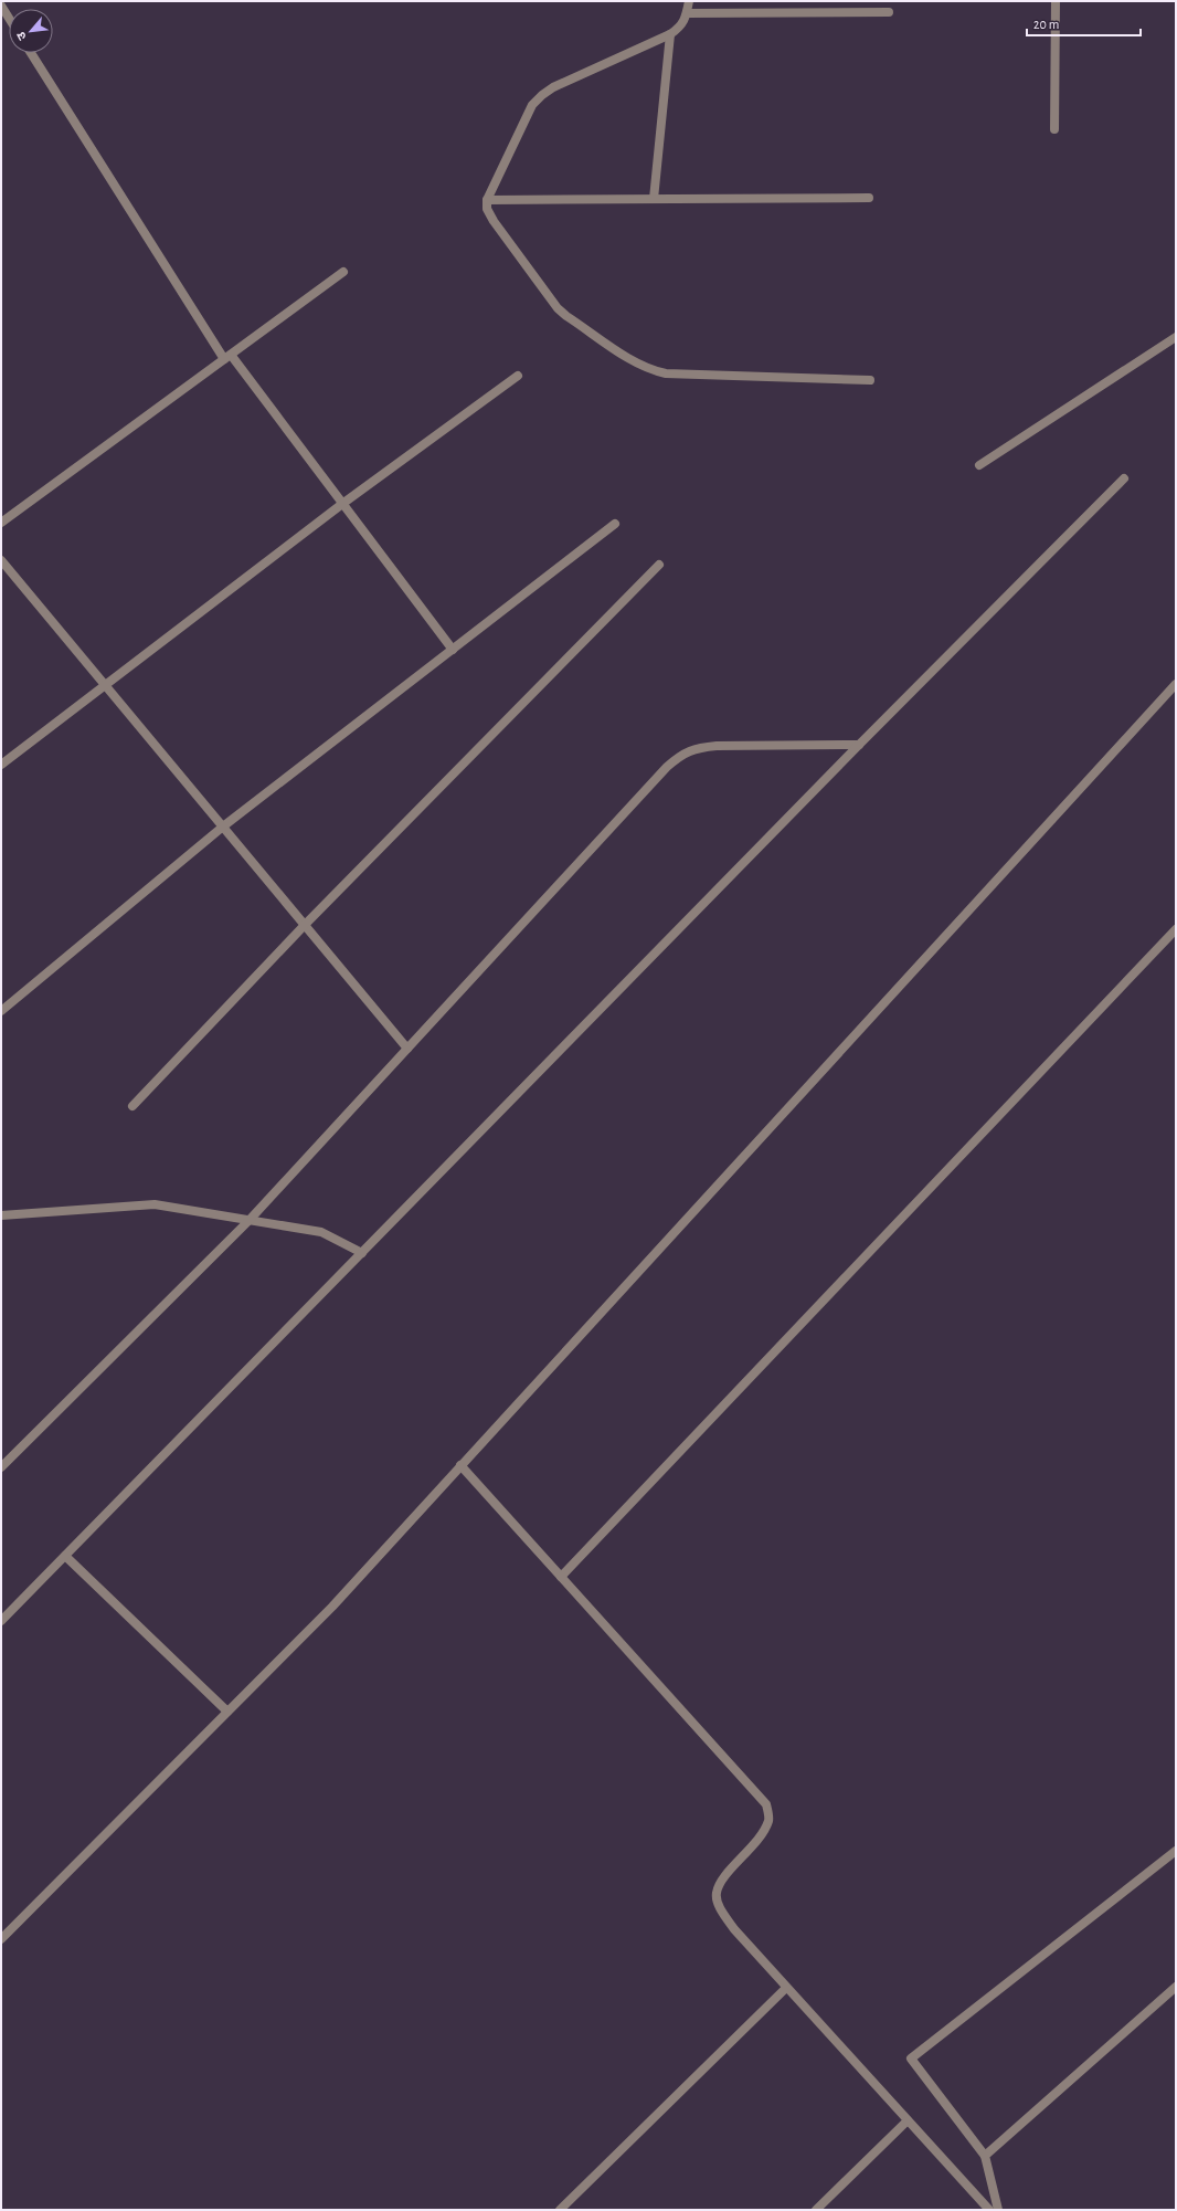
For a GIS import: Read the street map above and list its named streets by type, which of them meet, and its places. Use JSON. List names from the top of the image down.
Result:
{
  "scale_bar": "20 m",
  "north": "bottom left"
}
